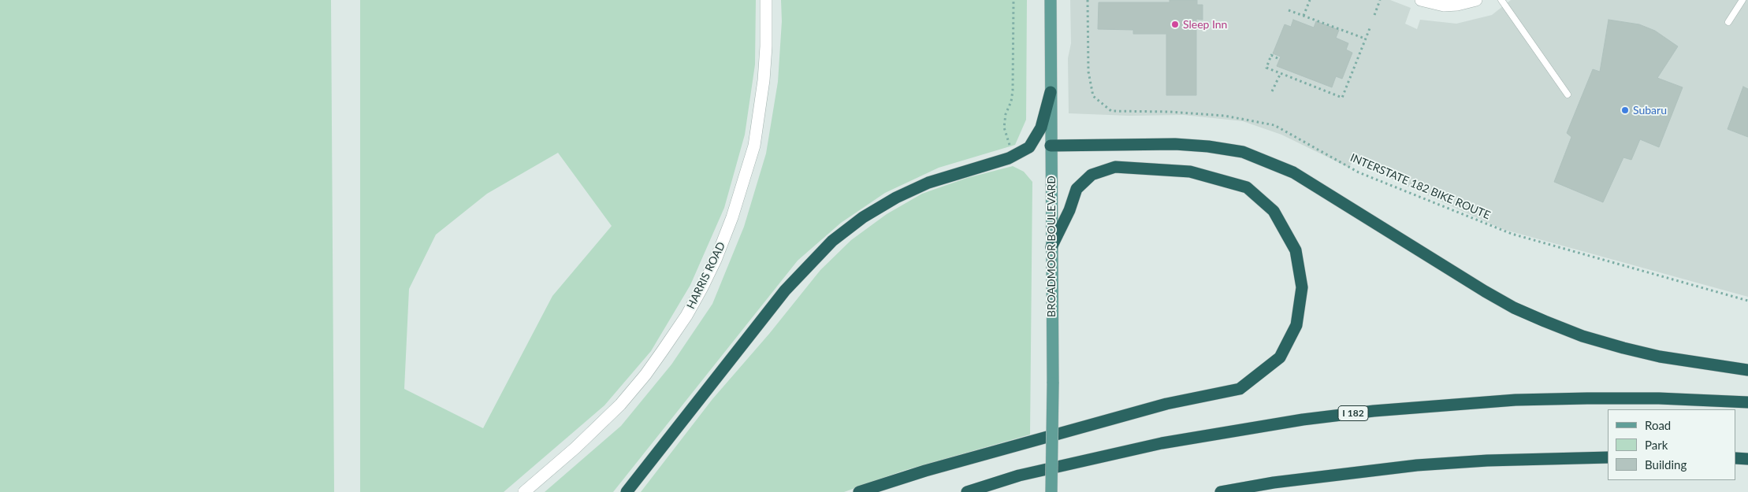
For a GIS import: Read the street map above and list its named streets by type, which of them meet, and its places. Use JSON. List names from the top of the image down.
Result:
{
  "streets": {
    "highway": ["I 182"],
    "main road": ["BROADMOOR BOULEVARD"],
    "street": ["HARRIS ROAD"],
    "path": ["INTERSTATE 182 BIKE ROUTE"]
  },
  "places": ["Sleep Inn", "Subaru"],
  "legend": ["Road", "Park", "Building"]
}
